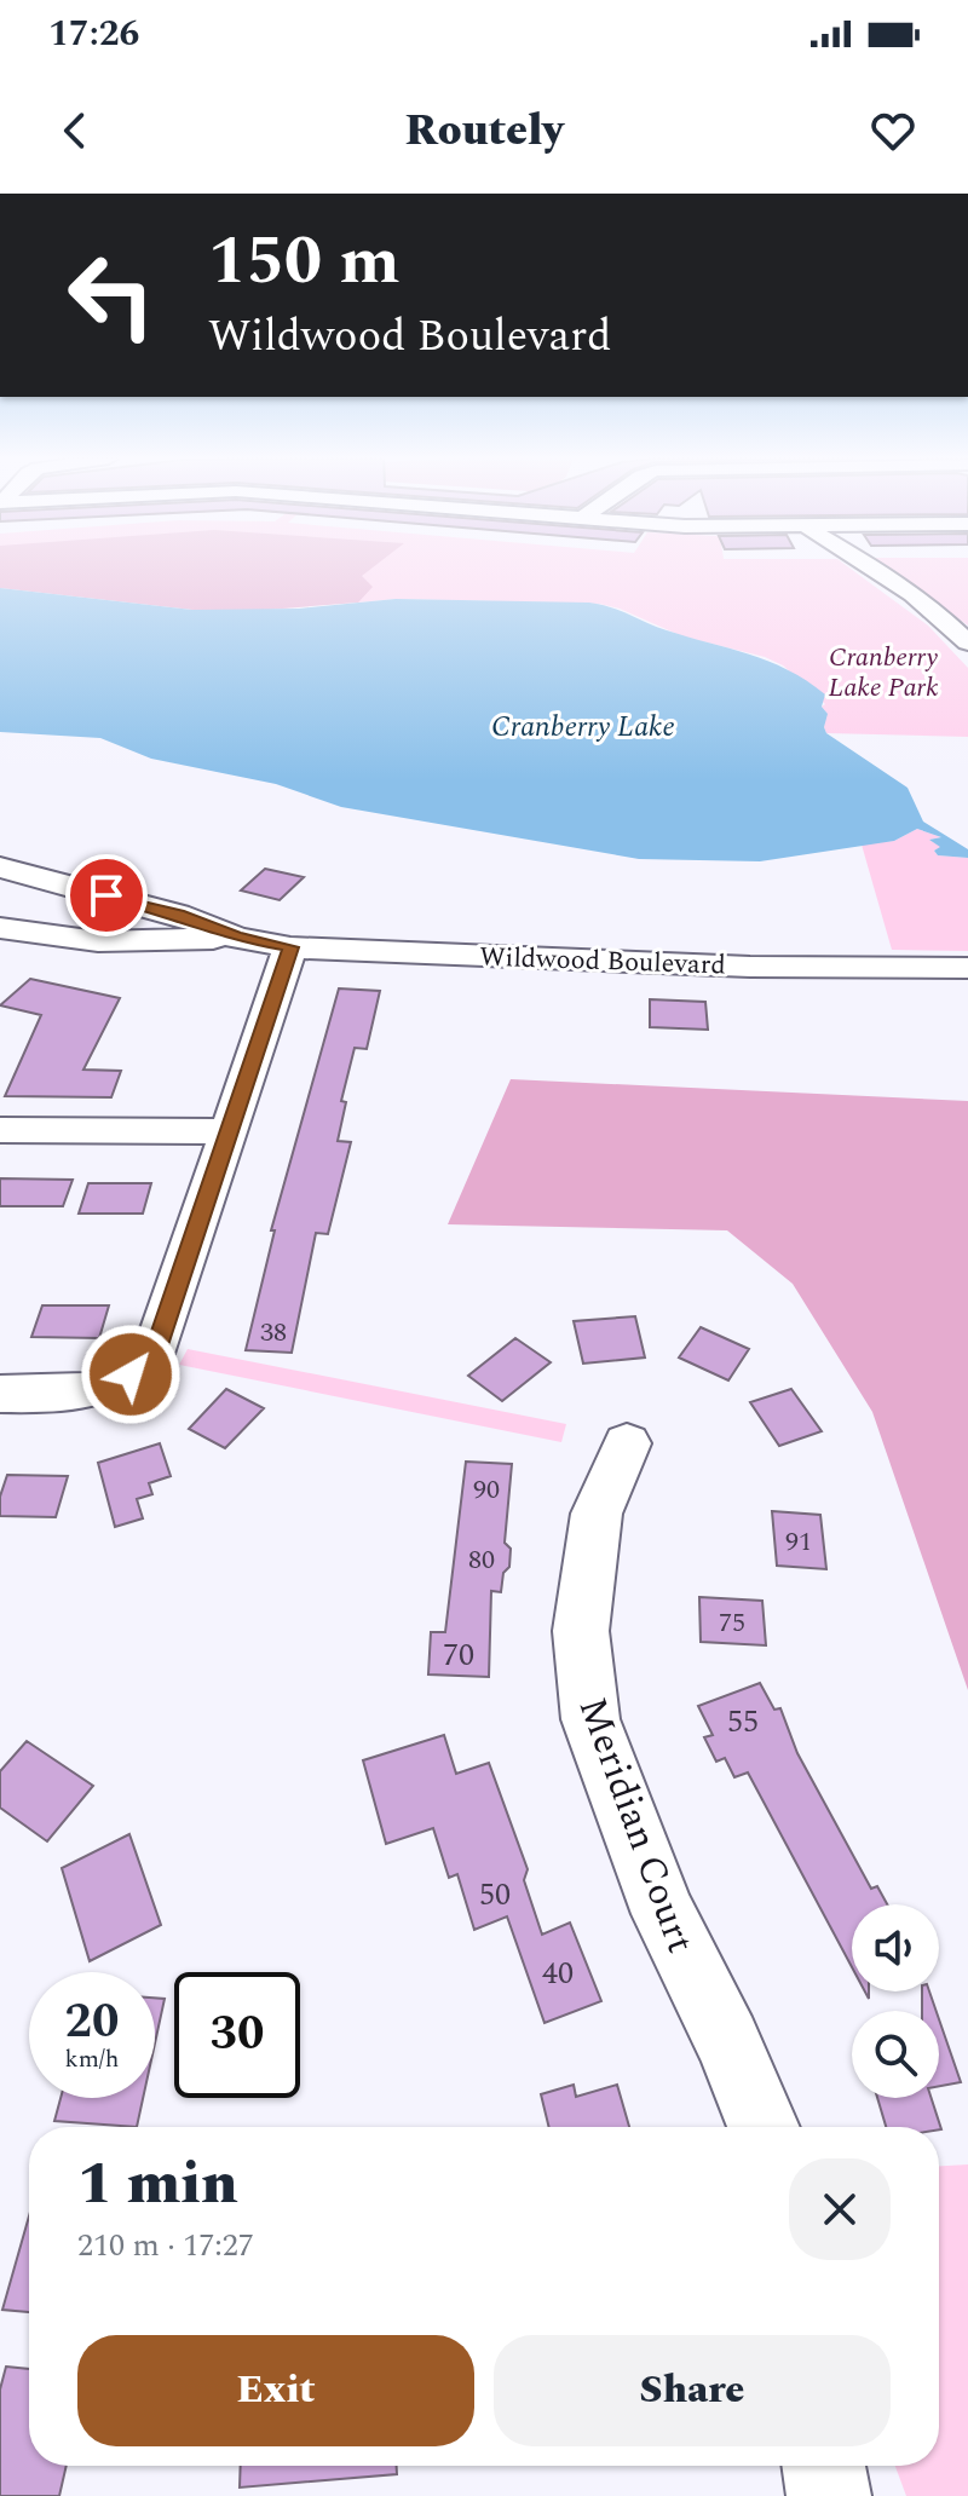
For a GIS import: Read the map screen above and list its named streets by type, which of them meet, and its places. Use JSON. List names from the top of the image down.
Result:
{
  "streets": {
    "street": ["Wildwood Boulevard", "Meridian Court"]
  },
  "water": ["Cranberry Lake"],
  "parks": ["Cranberry Lake Park"],
  "house_numbers": [
    "38",
    "90",
    "91",
    "80",
    "75",
    "70",
    "55",
    "50",
    "40"
  ],
  "page": {
    "status": "17:26",
    "header": "Routely",
    "turn": ["150 m", "Wildwood Boulevard"],
    "speed": "20 km/h",
    "limit": "30",
    "heading": ["1 min", "210 m · 17:27"],
    "buttons": ["Exit", "Share"]
  }
}
